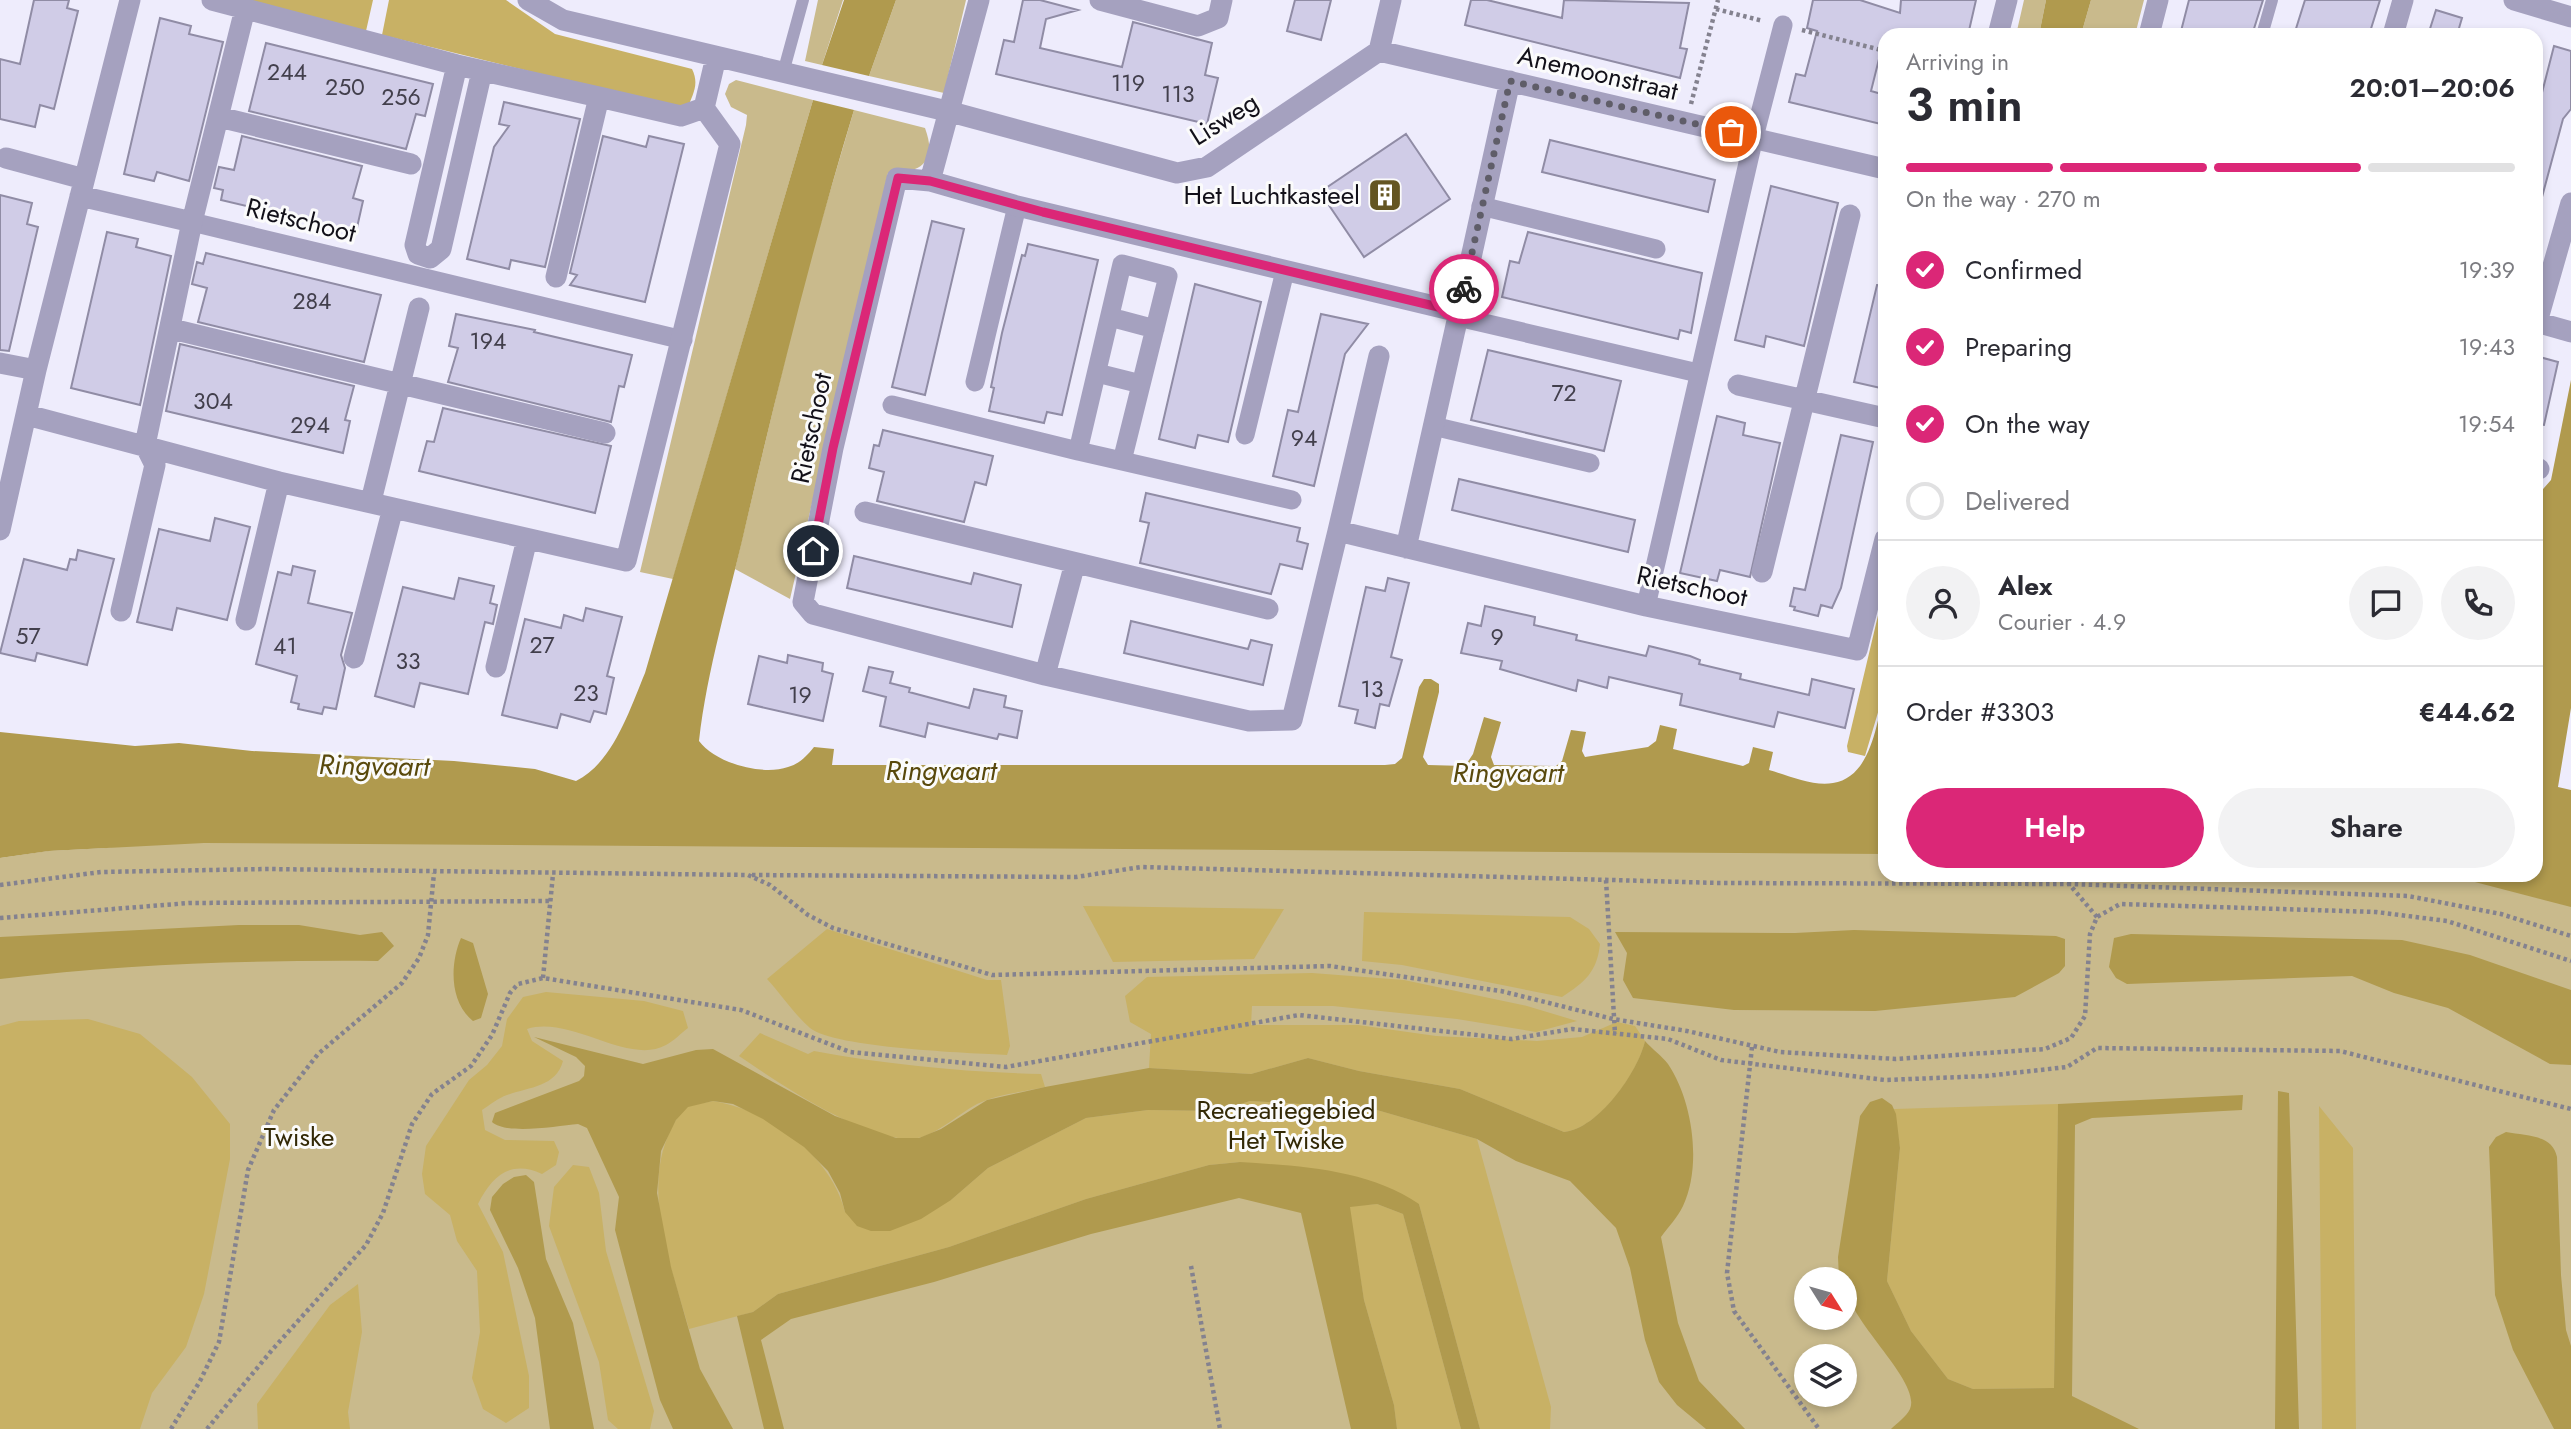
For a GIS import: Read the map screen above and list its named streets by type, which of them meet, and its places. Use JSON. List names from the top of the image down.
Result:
{
  "streets": {
    "street": ["Anemoonstraat", "Lisweg", "Rietschoot"]
  },
  "crossings": [
    ["Anemoonstraat", "Lisweg"]
  ],
  "water": ["Ringvaart"],
  "parks": ["Recreatiegebied Het Twiske", "Twiske"],
  "places": {
    "building": ["Het Luchtkasteel"]
  },
  "house_numbers": [
    "244",
    "119",
    "250",
    "113",
    "256",
    "284",
    "194",
    "72",
    "304",
    "294",
    "94",
    "57",
    "9",
    "27",
    "41",
    "33",
    "13",
    "23",
    "19"
  ],
  "north": "bottom right",
  "page": {
    "heading": ["3 min", "Arriving in", "20:01–20:06"],
    "panel": [
      "Alex",
      "Courier · 4.9",
      "Order #3303",
      "€44.62"
    ],
    "bar": "On the way · 270 m",
    "list": [
      ["Confirmed", "19:39"],
      ["Preparing", "19:43"],
      ["On the way", "19:54"],
      "Delivered"
    ],
    "buttons": ["Help", "Share"]
  }
}
